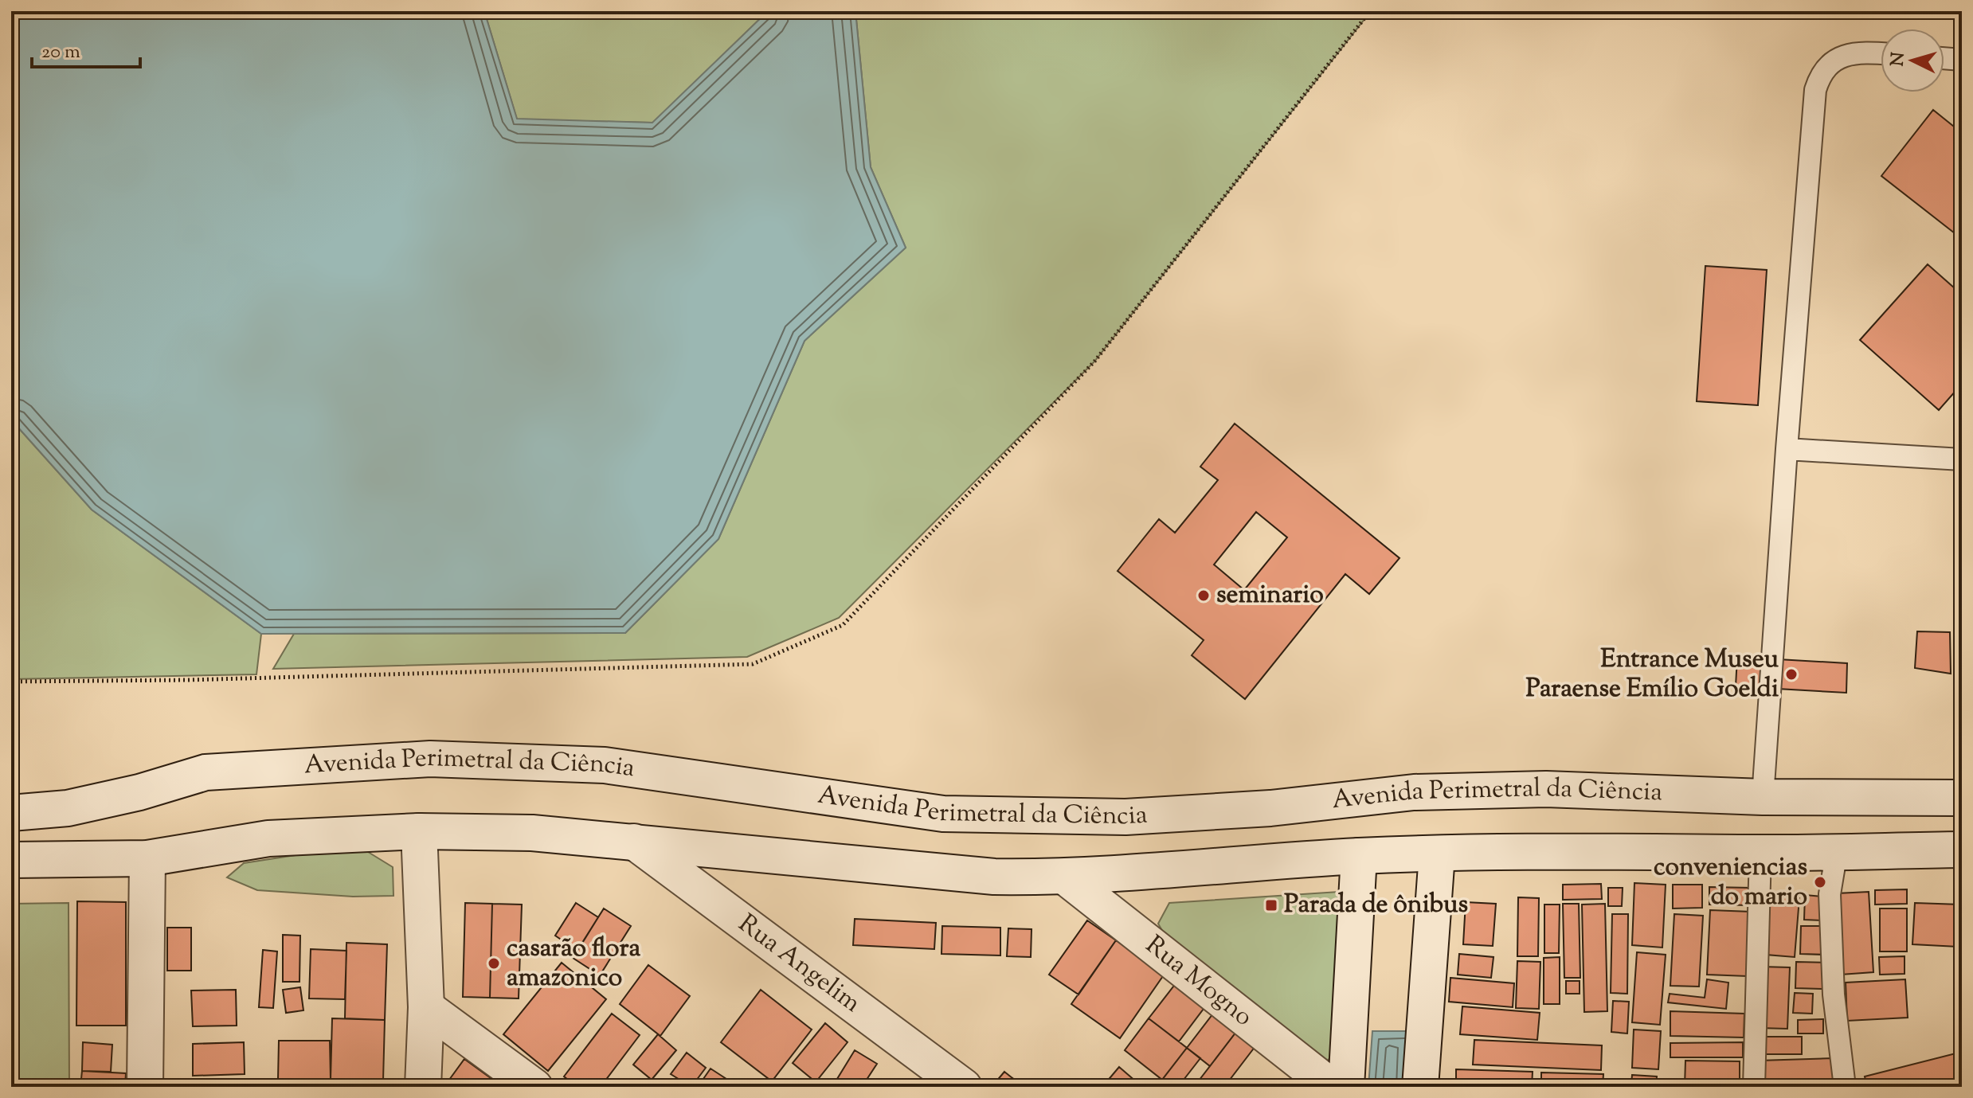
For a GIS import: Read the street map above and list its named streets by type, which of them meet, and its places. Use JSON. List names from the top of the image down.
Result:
{
  "streets": {
    "main road": ["Avenida Perimetral da Ciência", "Rua Angelim", "Rua Mogno"]
  },
  "crossings": [
    ["Avenida Perimetral da Ciência", "Rua Angelim"],
    ["Avenida Perimetral da Ciência", "Rua Mogno"]
  ],
  "places": {
    "other": [
      "seminario",
      "Entrance Museu Paraense Emílio Goeldi",
      "conveniencias do mario",
      "casarão flora amazonico"
    ],
    "transit": ["Parada de ônibus"]
  },
  "scale_bar": "20 m",
  "north": "left"
}
